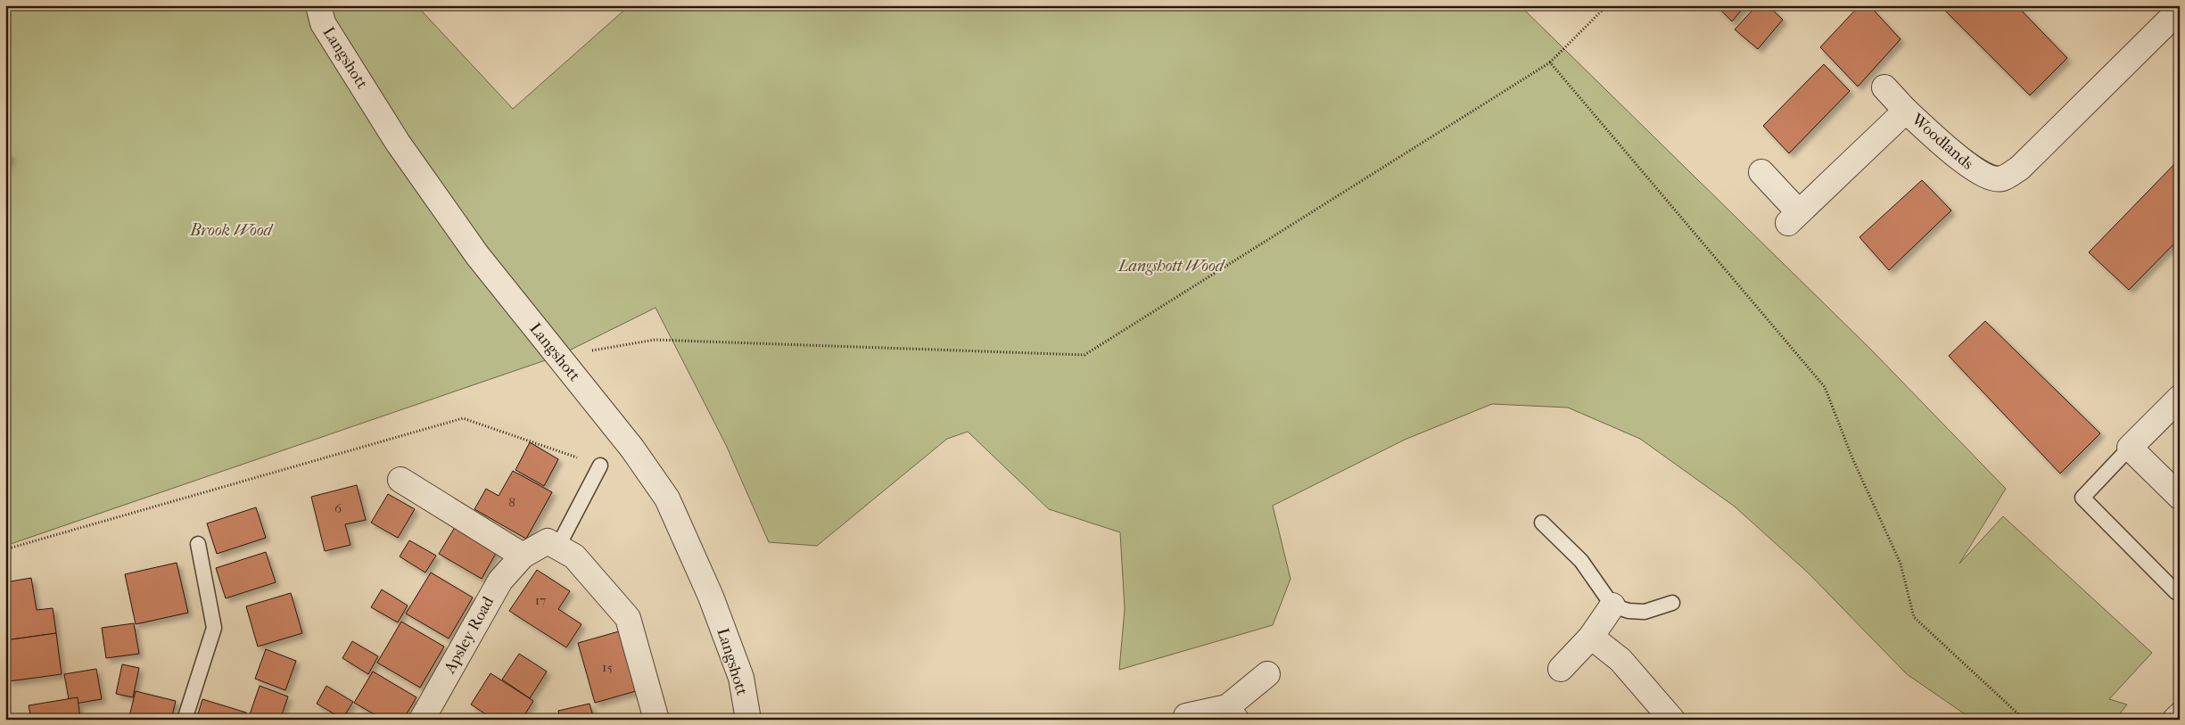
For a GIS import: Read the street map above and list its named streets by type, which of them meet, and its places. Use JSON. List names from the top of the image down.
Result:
{
  "streets": {
    "street": ["Langshott", "Woodlands", "Apsley Road"]
  },
  "parks": ["Brook Wood", "Langshott Wood"],
  "house_numbers": [
    "8",
    "6",
    "17",
    "15"
  ]
}
